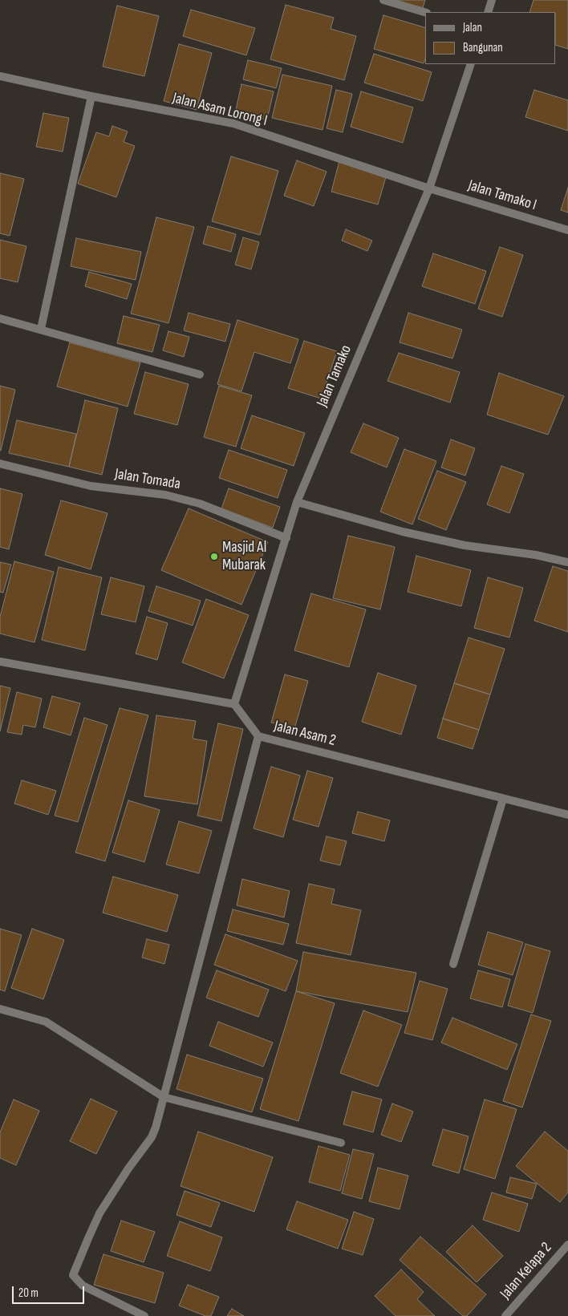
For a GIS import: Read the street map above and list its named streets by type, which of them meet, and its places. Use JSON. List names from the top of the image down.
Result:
{
  "streets": {
    "street": [
      "Jalan Asam Lorong I",
      "Jalan Tamako I",
      "Jalan Tamako",
      "Jalan Tomada",
      "Jalan Asam 2",
      "Jalan Kelapa 2"
    ]
  },
  "crossings": [
    ["Jalan Asam Lorong I", "Jalan Tamako I"],
    ["Jalan Asam Lorong I", "Jalan Tamako"],
    ["Jalan Tamako I", "Jalan Tamako"],
    ["Jalan Tamako", "Jalan Tomada"],
    ["Jalan Tamako", "Jalan Asam 2"]
  ],
  "places": ["Masjid Al Mubarak"],
  "legend": ["Jalan", "Bangunan"],
  "scale_bar": "20 m"
}
